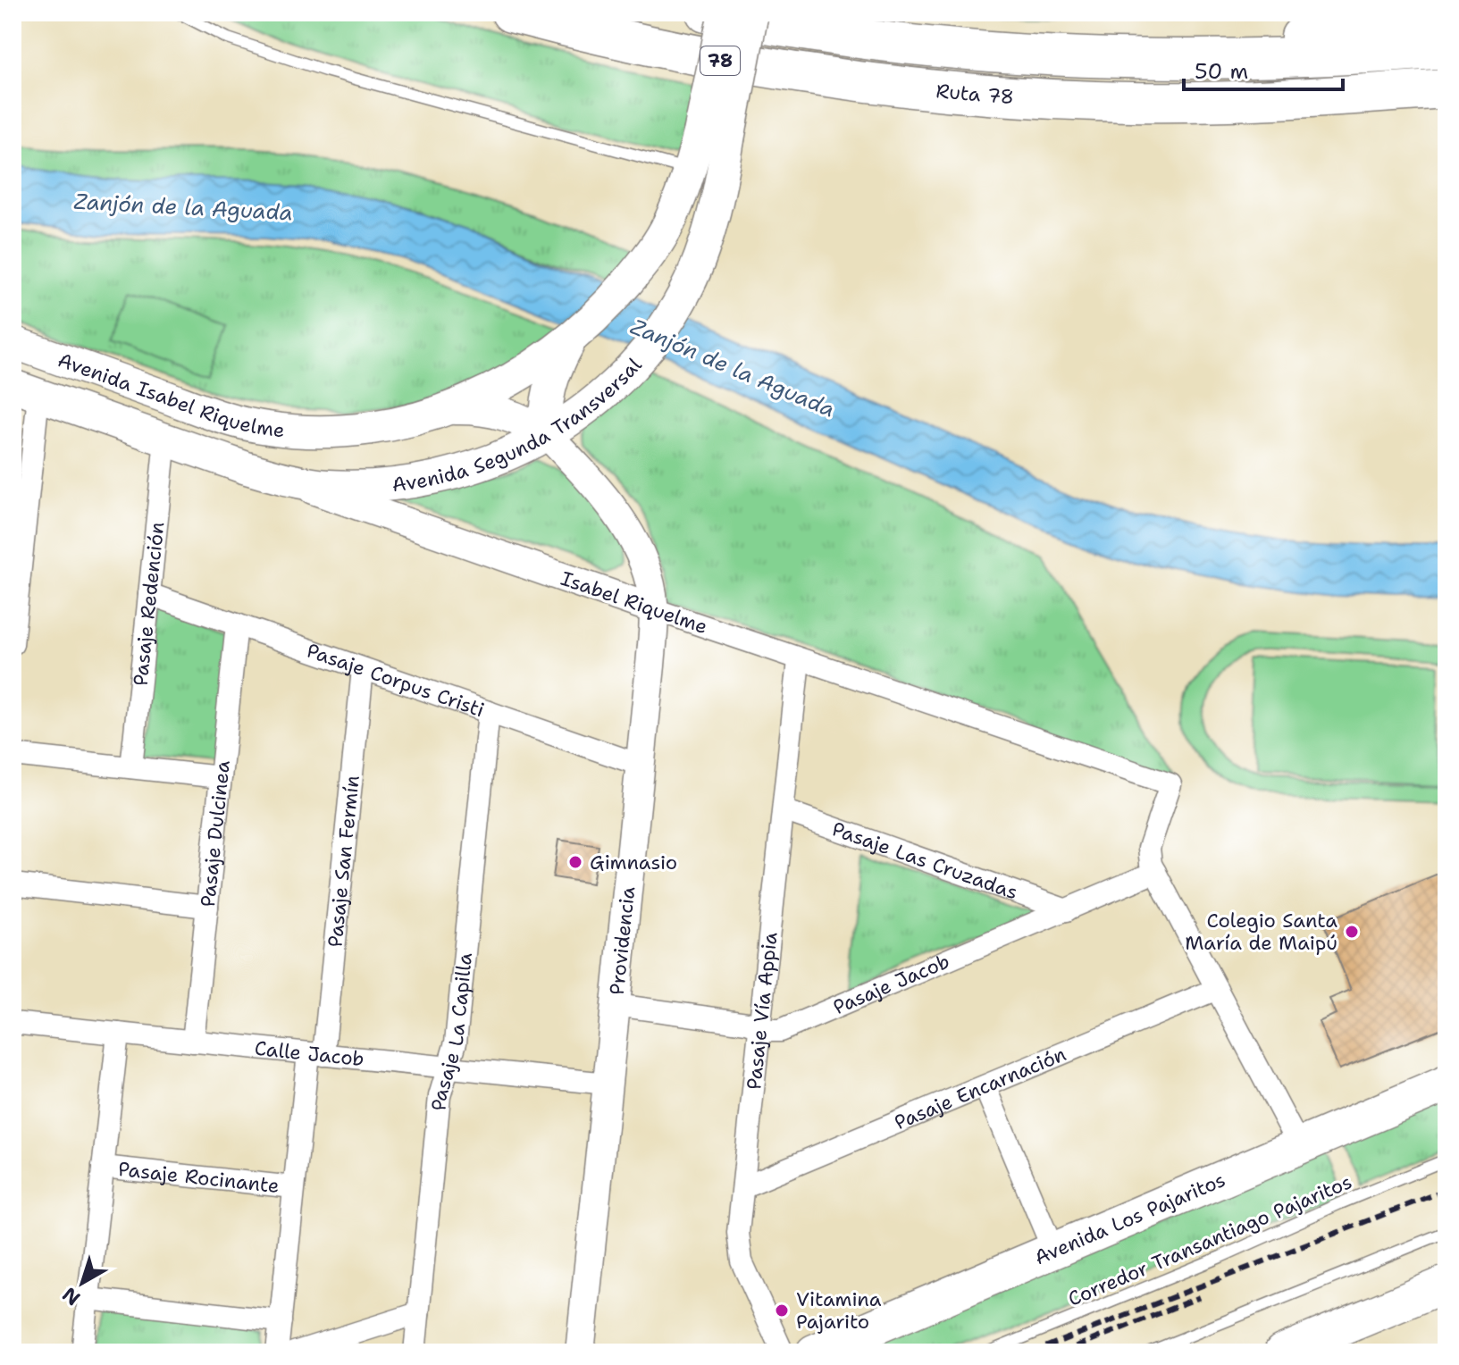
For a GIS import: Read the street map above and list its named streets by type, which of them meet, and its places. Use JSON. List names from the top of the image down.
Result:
{
  "streets": {
    "highway": ["78", "Ruta 78"],
    "main road": [
      "Avenida Isabel Riquelme",
      "Avenida Segunda Transversal",
      "Isabel Riquelme",
      "Avenida Los Pajaritos"
    ],
    "street": [
      "Pasaje Redención",
      "Pasaje Corpus Cristi",
      "Pasaje Dulcinea",
      "Pasaje Las Cruzadas",
      "Pasaje San Fermín",
      "Providencia",
      "Pasaje Jacob",
      "Pasaje Vía Appia",
      "Pasaje La Capilla",
      "Calle Jacob",
      "Pasaje Encarnación",
      "Pasaje Rocinante"
    ],
    "lane": ["Corredor Transantiago Pajaritos"]
  },
  "crossings": [
    ["Avenida Isabel Riquelme", "Avenida Segunda Transversal"],
    ["Avenida Segunda Transversal", "Isabel Riquelme"],
    ["Avenida Segunda Transversal", "Providencia"],
    ["Isabel Riquelme", "Pasaje Redención"],
    ["Isabel Riquelme", "Providencia"],
    ["Isabel Riquelme", "Pasaje Jacob"],
    ["Isabel Riquelme", "Pasaje Vía Appia"],
    ["Pasaje Redención", "Pasaje Corpus Cristi"],
    ["Pasaje Corpus Cristi", "Pasaje Dulcinea"],
    ["Pasaje Corpus Cristi", "Pasaje San Fermín"],
    ["Pasaje Corpus Cristi", "Providencia"],
    ["Pasaje Corpus Cristi", "Pasaje La Capilla"],
    ["Pasaje Dulcinea", "Calle Jacob"],
    ["Pasaje Las Cruzadas", "Pasaje Jacob"],
    ["Pasaje Las Cruzadas", "Pasaje Vía Appia"],
    ["Pasaje San Fermín", "Calle Jacob"],
    ["Pasaje San Fermín", "Pasaje Rocinante"],
    ["Providencia", "Pasaje Jacob"],
    ["Providencia", "Calle Jacob"],
    ["Pasaje Jacob", "Pasaje Vía Appia"],
    ["Pasaje Vía Appia", "Pasaje Encarnación"],
    ["Pasaje La Capilla", "Calle Jacob"]
  ],
  "water": ["Zanjón de la Aguada"],
  "places": ["Gimnasio", "Colegio Santa María de Maipú", "Vitamina Pajarito"],
  "scale_bar": "50 m",
  "north": "bottom left"
}
